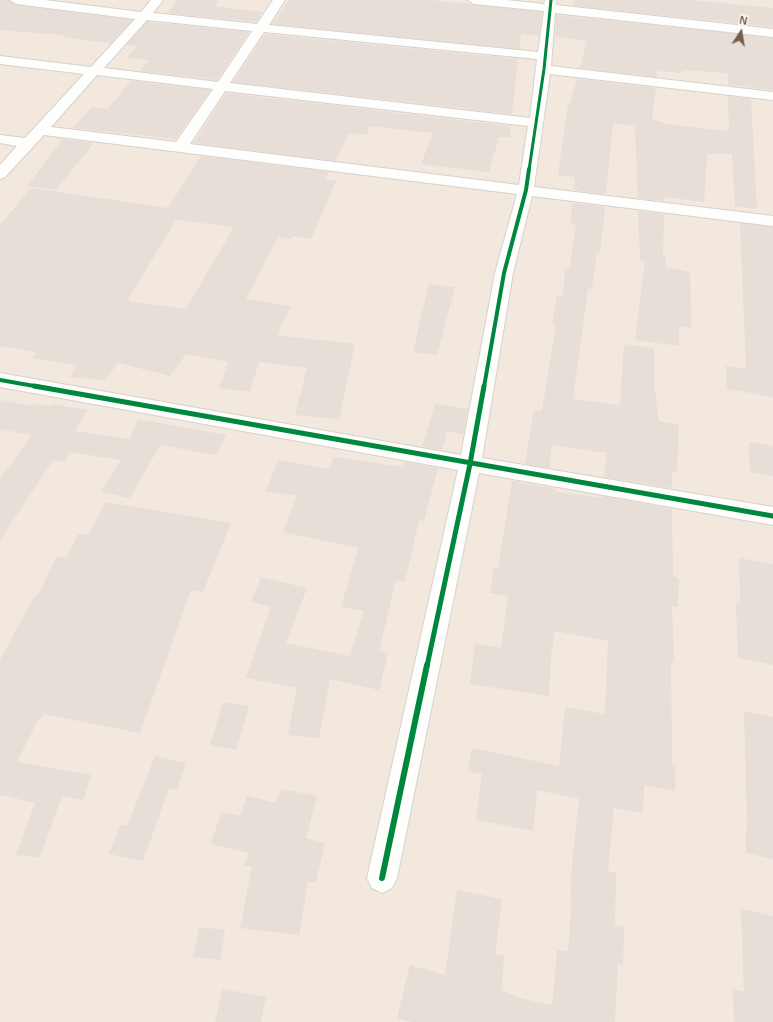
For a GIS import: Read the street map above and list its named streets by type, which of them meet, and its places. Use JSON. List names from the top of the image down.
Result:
{
  "north": "top"
}
